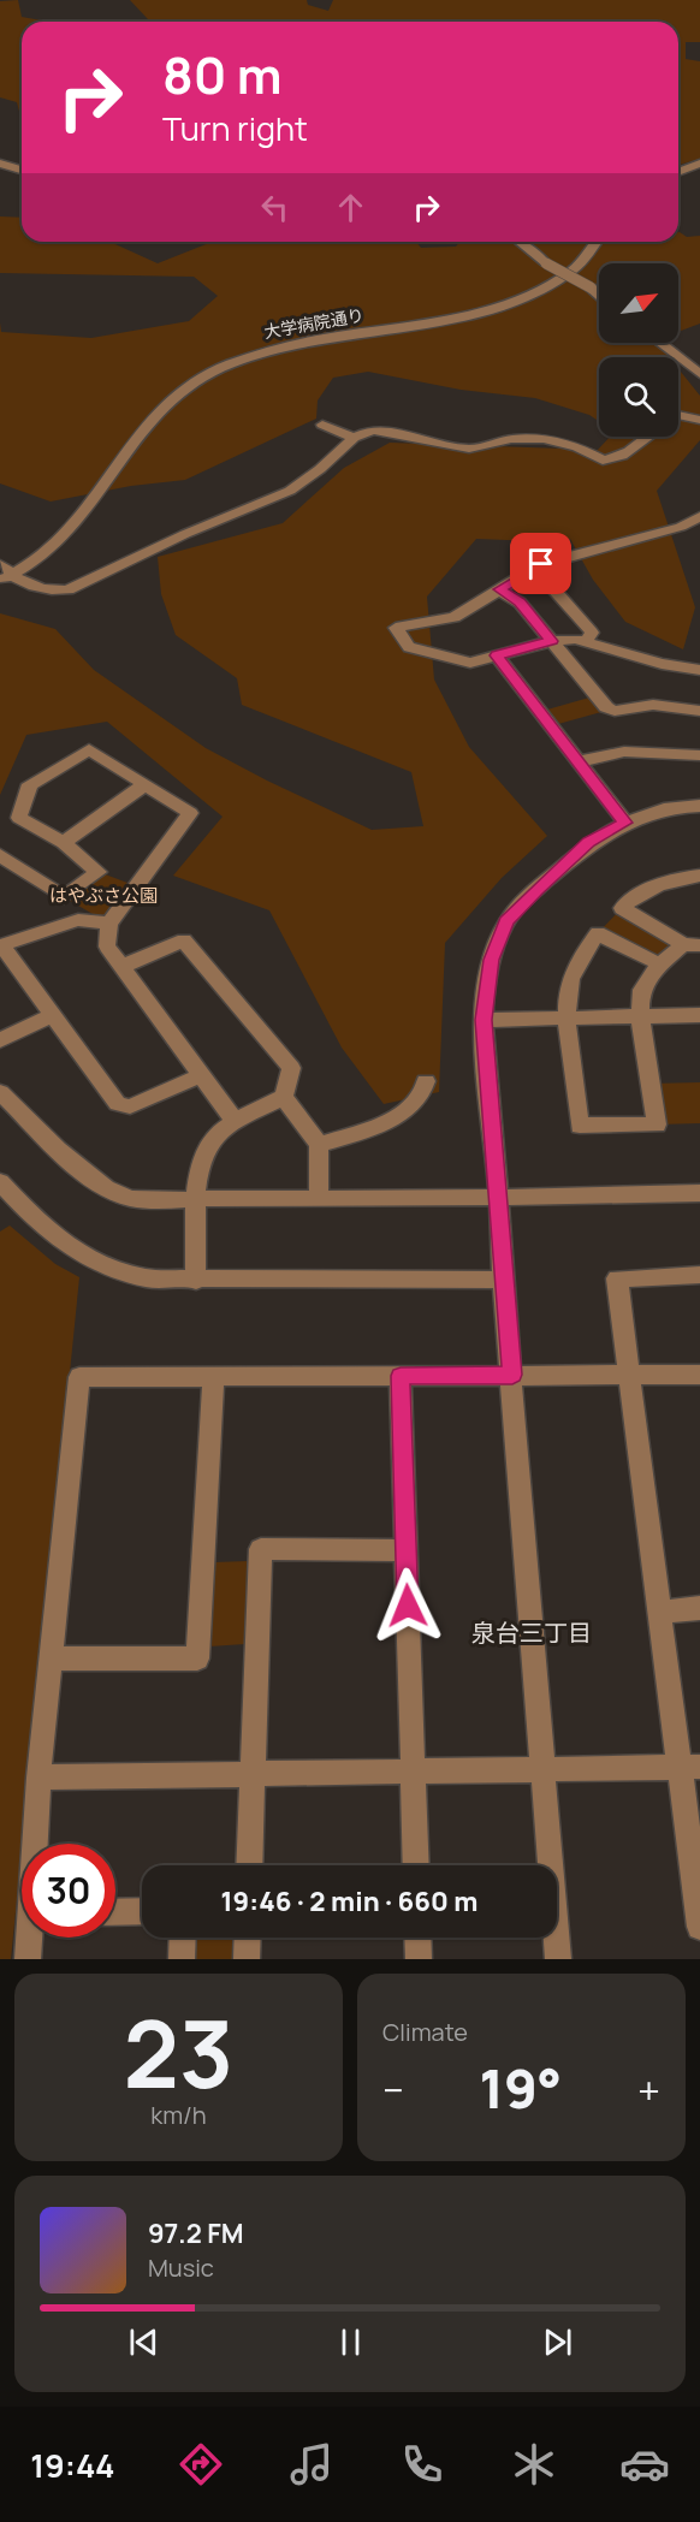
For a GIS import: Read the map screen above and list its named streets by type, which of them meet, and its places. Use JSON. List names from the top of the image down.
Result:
{
  "streets": {
    "street": ["大学病院通り"]
  },
  "districts": ["泉台三丁目"],
  "parks": ["はやぶさ公園"],
  "north": "top right",
  "page": {
    "turn": ["80 m", "Turn right"],
    "limit": "30",
    "trip": "19:46 · 2 min · 660 m",
    "tile": [
      ["23", "km/h"],
      "Climate"
    ],
    "heat": ["−", "19°", "+"],
    "song": ["97.2 FM", "Music"],
    "tabs": "19:44"
  }
}
